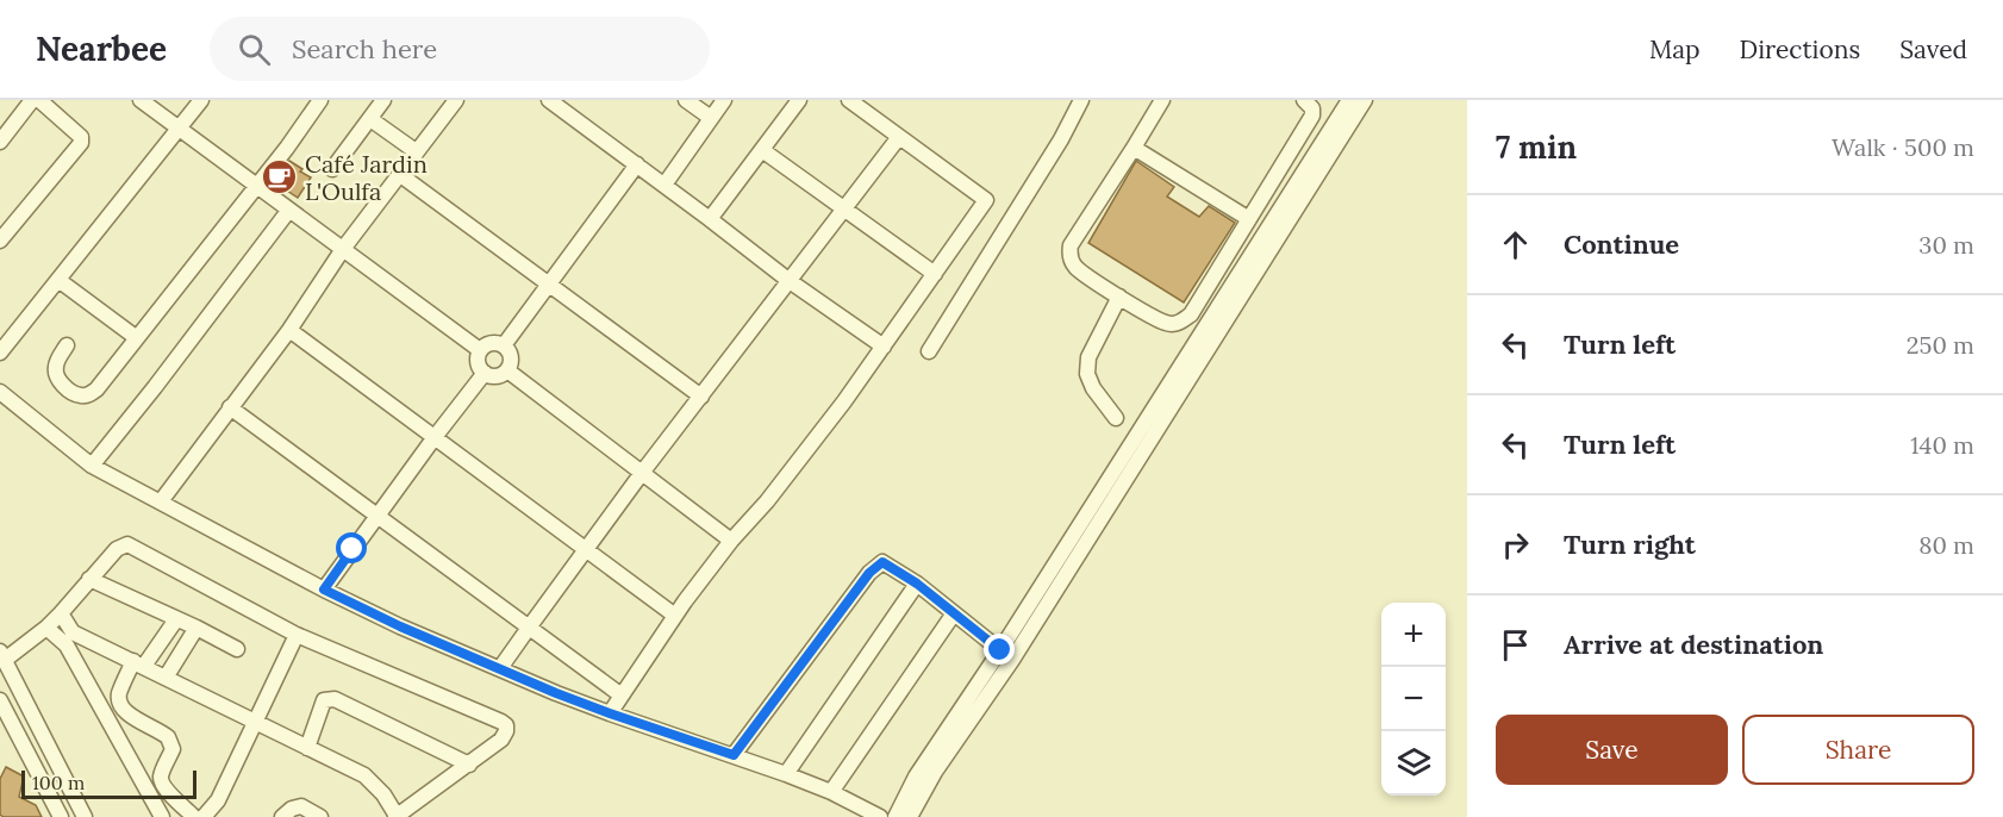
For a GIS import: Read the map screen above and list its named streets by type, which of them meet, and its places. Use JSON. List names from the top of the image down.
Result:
{
  "places": {
    "cafe": ["Café Jardin L'Oulfa"]
  },
  "scale_bar": "100 m",
  "page": {
    "header": "Nearbee",
    "search": "Search here",
    "nav": ["Map", "Directions", "Saved"],
    "heading": ["7 min", "Walk · 500 m"],
    "list": [
      ["Continue", "30 m"],
      ["Turn left", "250 m"],
      ["Turn left", "140 m"],
      ["Turn right", "80 m"],
      "Arrive at destination"
    ],
    "map_buttons": ["+", "−"],
    "buttons": ["Save", "Share"],
    "scale": "100 m"
  }
}
